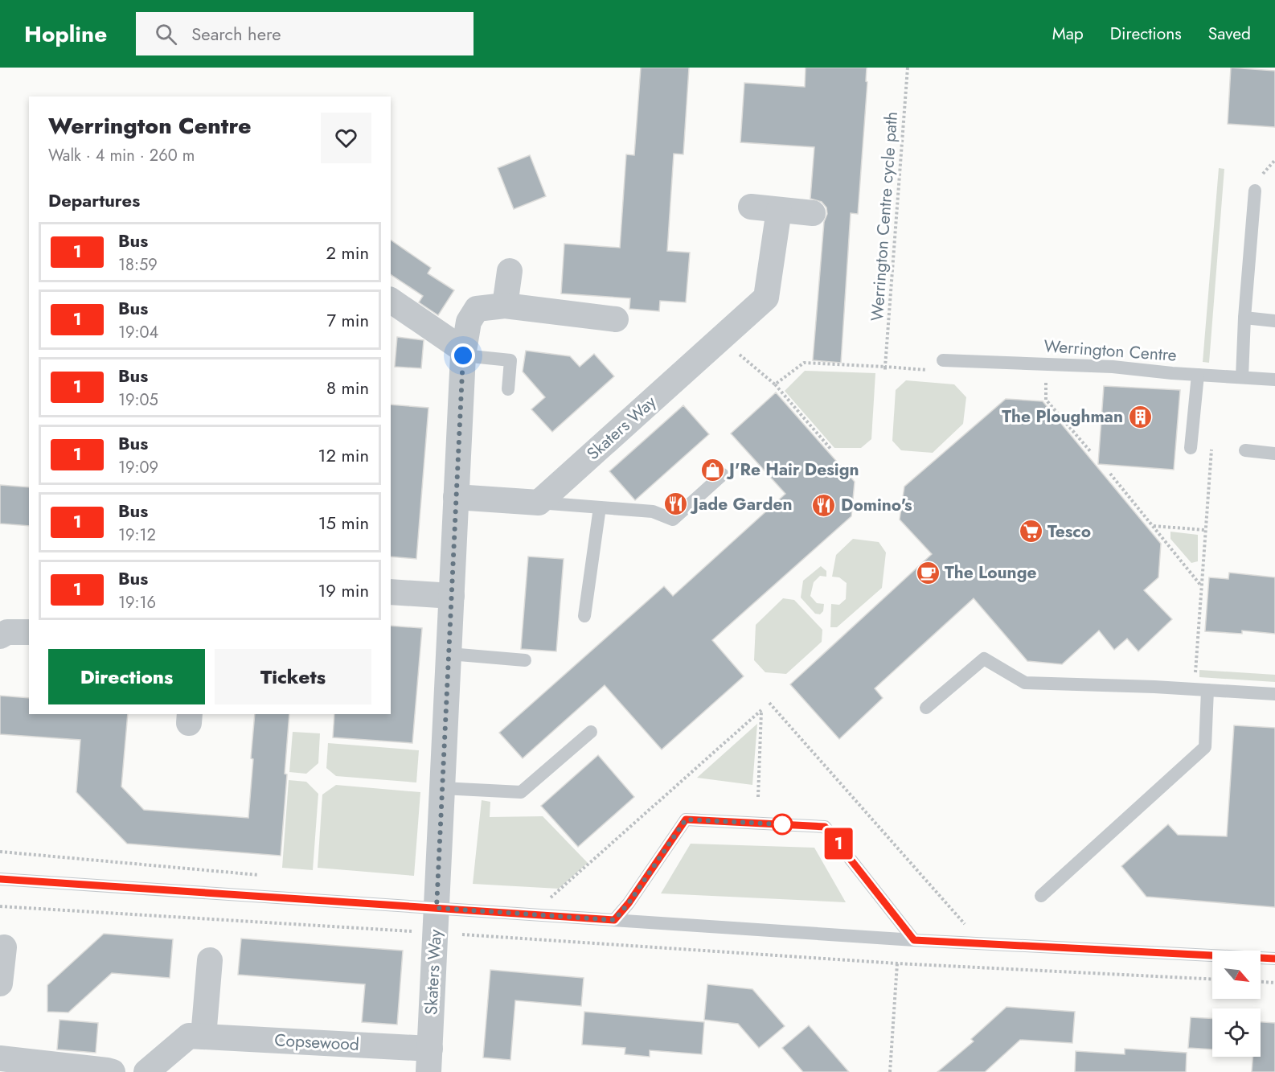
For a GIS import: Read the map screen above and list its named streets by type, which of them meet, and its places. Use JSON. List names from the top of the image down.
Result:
{
  "streets": {
    "street": ["Skaters Way", "Copsewood"],
    "lane": ["Werrington Centre"],
    "path": ["Werrington Centre cycle path"]
  },
  "crossings": [
    ["Skaters Way", "Copsewood"]
  ],
  "places": {
    "building": ["The Ploughman"],
    "shop": ["J'Re Hair Design"],
    "restaurant": ["Jade Garden", "Domino's"],
    "supermarket": ["Tesco"],
    "cafe": ["The Lounge"]
  },
  "lines": ["bus line 1"],
  "north": "bottom right",
  "page": {
    "header": "Hopline",
    "search": "Search here",
    "nav": ["Map", "Directions", "Saved"],
    "on_map": "1",
    "heading": [
      ["Werrington Centre", "Walk · 4 min · 260 m"],
      "Departures"
    ],
    "list": [
      {
        "mark": "1",
        "name": "Bus",
        "note": "18:59",
        "value": "2 min"
      },
      {
        "mark": "1",
        "name": "Bus",
        "note": "19:04",
        "value": "7 min"
      },
      {
        "mark": "1",
        "name": "Bus",
        "note": "19:05",
        "value": "8 min"
      },
      {
        "mark": "1",
        "name": "Bus",
        "note": "19:09",
        "value": "12 min"
      },
      {
        "mark": "1",
        "name": "Bus",
        "note": "19:12",
        "value": "15 min"
      },
      {
        "mark": "1",
        "name": "Bus",
        "note": "19:16",
        "value": "19 min"
      }
    ],
    "buttons": ["Directions", "Tickets"]
  }
}
